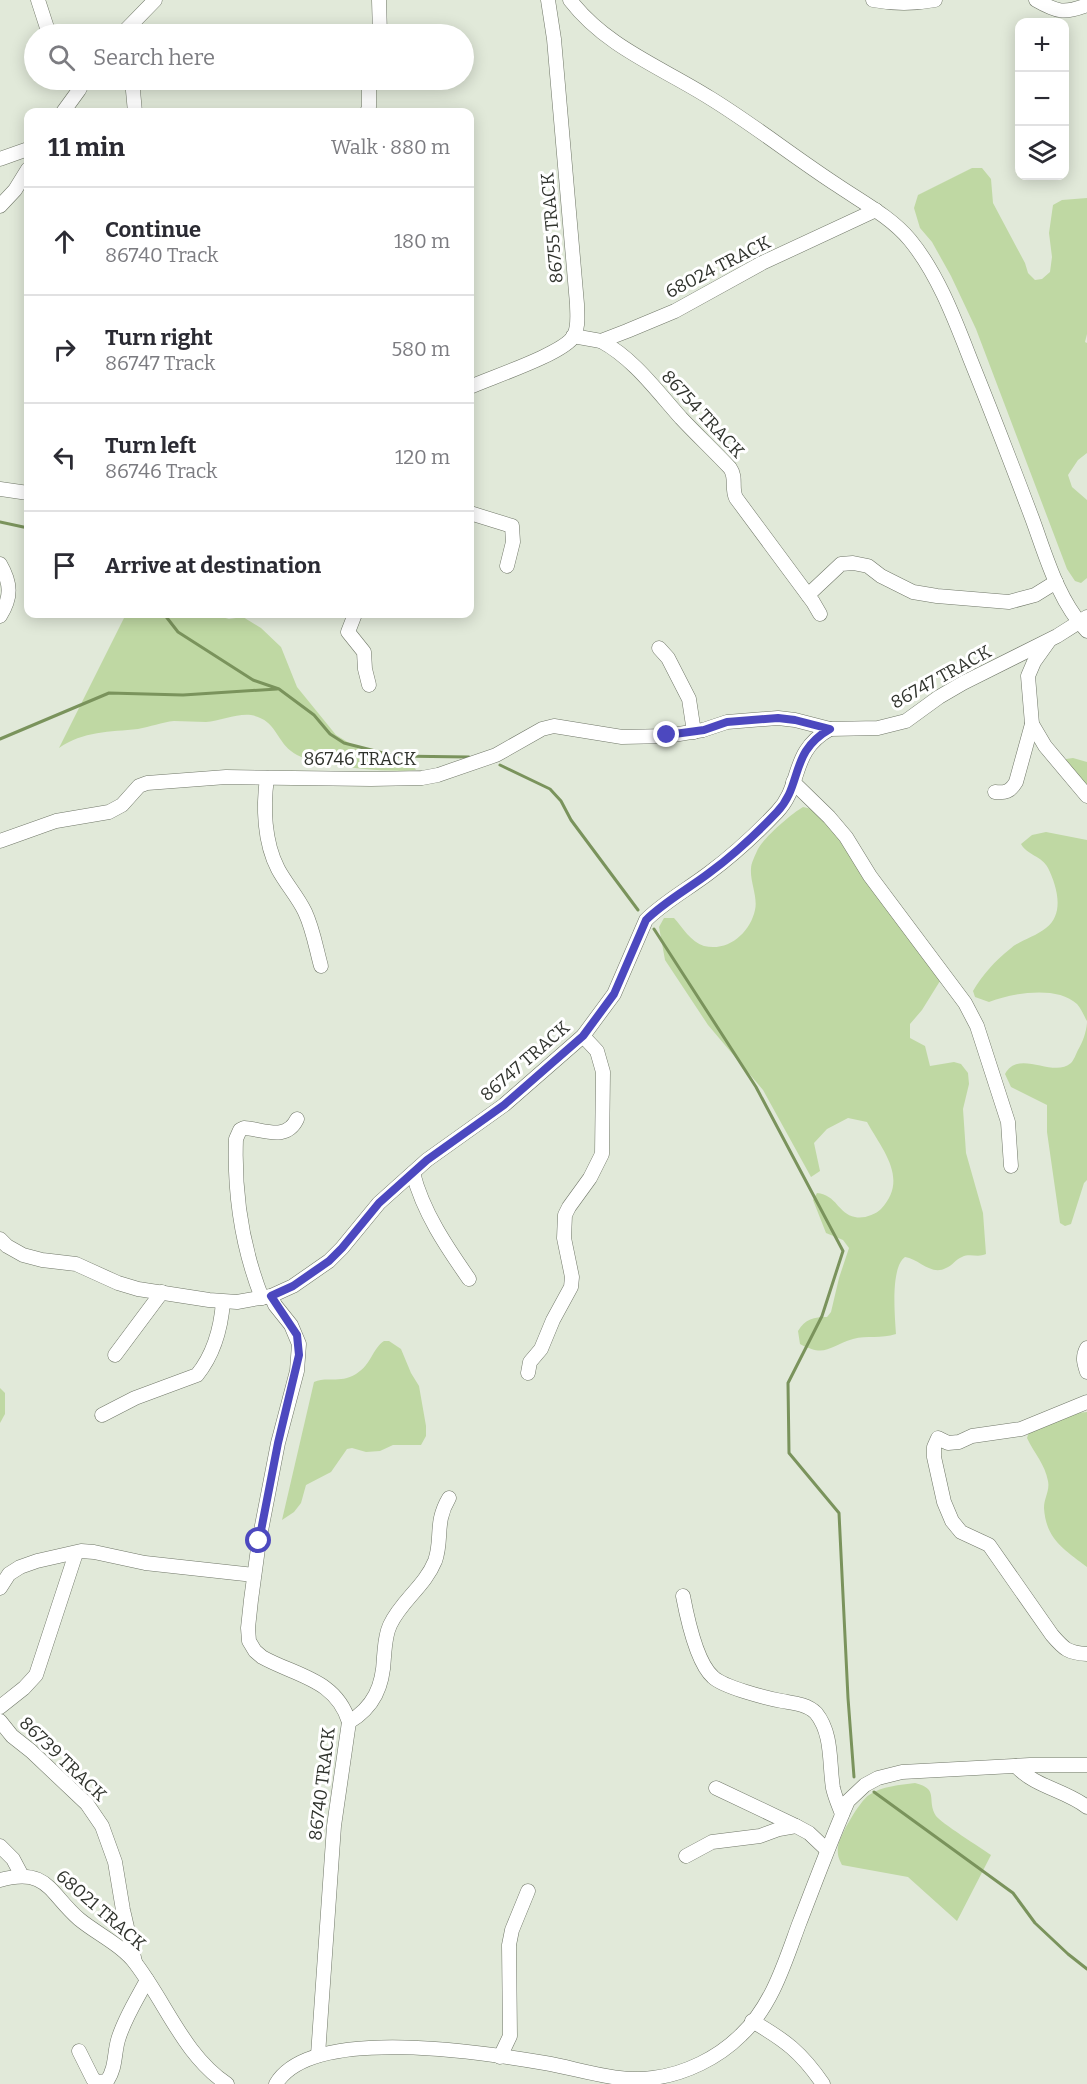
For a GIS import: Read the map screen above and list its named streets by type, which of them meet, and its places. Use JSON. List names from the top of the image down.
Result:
{
  "streets": {
    "street": [
      "86755 TRACK",
      "68024 TRACK",
      "86754 TRACK",
      "86747 TRACK",
      "86746 TRACK",
      "86739 TRACK",
      "86740 TRACK",
      "68021 TRACK"
    ]
  },
  "crossings": [
    ["68024 TRACK", "86754 TRACK"],
    ["86747 TRACK", "86746 TRACK"],
    ["86747 TRACK", "86740 TRACK"],
    ["86739 TRACK", "68021 TRACK"]
  ],
  "page": {
    "map_buttons": ["+", "−"],
    "search": "Search here",
    "heading": ["11 min", "Walk · 880 m"],
    "list": [
      ["Continue", "86740 Track", "180 m"],
      ["Turn right", "86747 Track", "580 m"],
      ["Turn left", "86746 Track", "120 m"],
      "Arrive at destination"
    ]
  }
}
